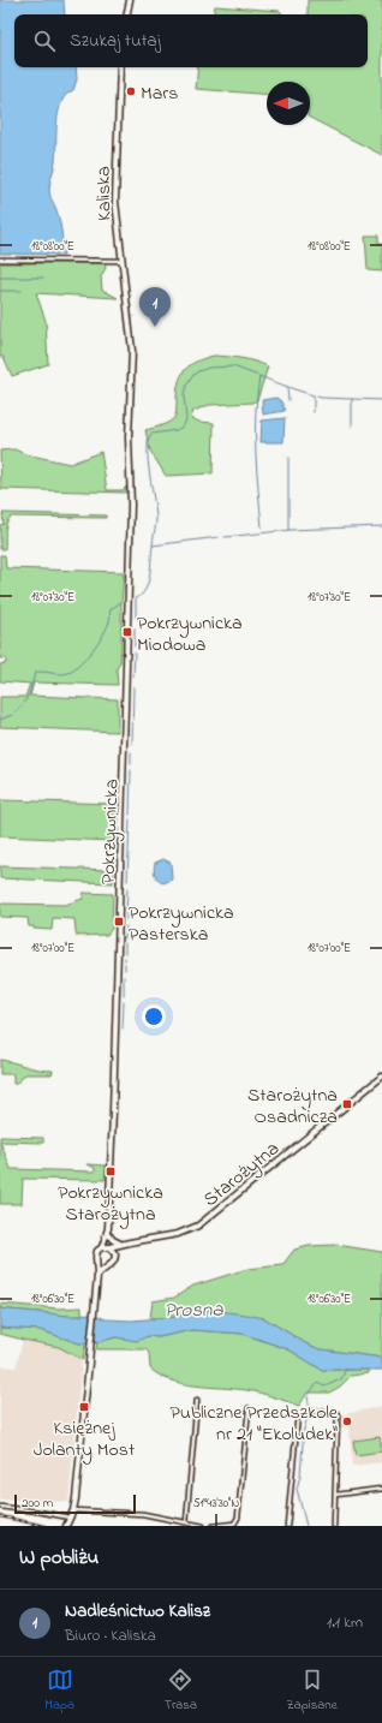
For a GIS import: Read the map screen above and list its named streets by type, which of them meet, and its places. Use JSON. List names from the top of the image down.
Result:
{
  "streets": {
    "street": ["Kaliska", "Pokrzywnicka", "Starożytna"]
  },
  "crossings": [
    ["Kaliska", "Pokrzywnicka"],
    ["Pokrzywnicka", "Starożytna"]
  ],
  "water": ["Prosna"],
  "places": {
    "other": ["Mars", "Publiczne Przedszkole nr 21 \"Ekoludek\""],
    "transit": [
      "Pokrzywnicka Miodowa",
      "Pokrzywnicka Pasterska",
      "Starożytna Osadnicza",
      "Pokrzywnicka Starożytna",
      "Księżnej Jolanty Most"
    ]
  },
  "scale_bar": "200 m",
  "north": "left",
  "page": {
    "search": "Szukaj tutaj",
    "pins": "1",
    "scale": "200 m",
    "heading": "W pobliżu",
    "list": [
      {
        "mark": "1",
        "name": "Nadleśnictwo Kalisz",
        "note": "Biuro · Kaliska",
        "value": "1.1 km"
      }
    ],
    "nav": ["Mapa", "Trasa", "Zapisane"]
  },
  "coordinates": [
    "18°08'00\"E",
    "18°07'30\"E",
    "18°07'00\"E",
    "18°06'30\"E",
    "51°43'30\"N"
  ]
}
